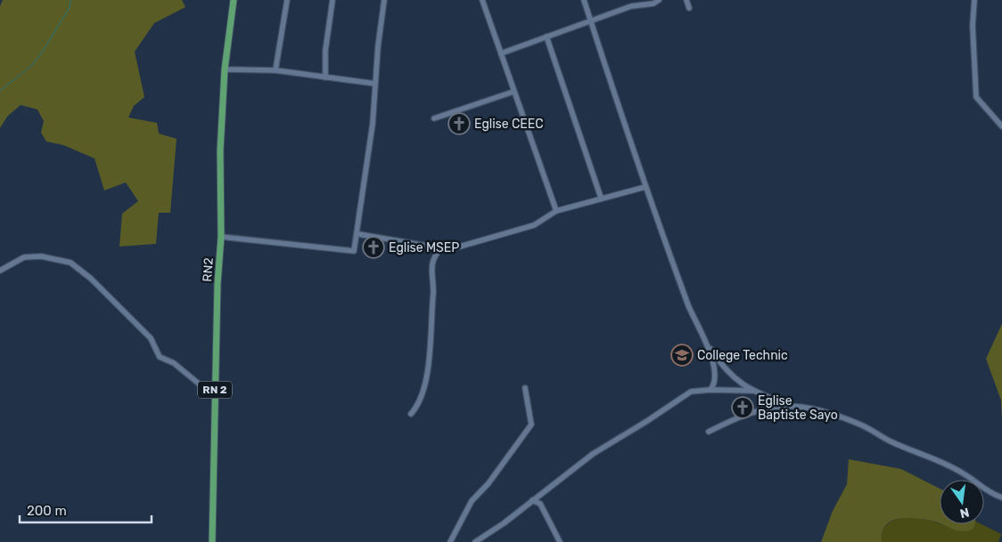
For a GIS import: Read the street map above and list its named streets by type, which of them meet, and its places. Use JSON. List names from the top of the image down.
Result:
{
  "streets": {
    "main road": ["RN2", "RN 2"]
  },
  "places": {
    "church": ["Eglise CEEC", "Eglise MSEP", "Eglise Baptiste Sayo"],
    "school or university": ["College Technic"]
  },
  "scale_bar": "200 m",
  "north": "bottom"
}
